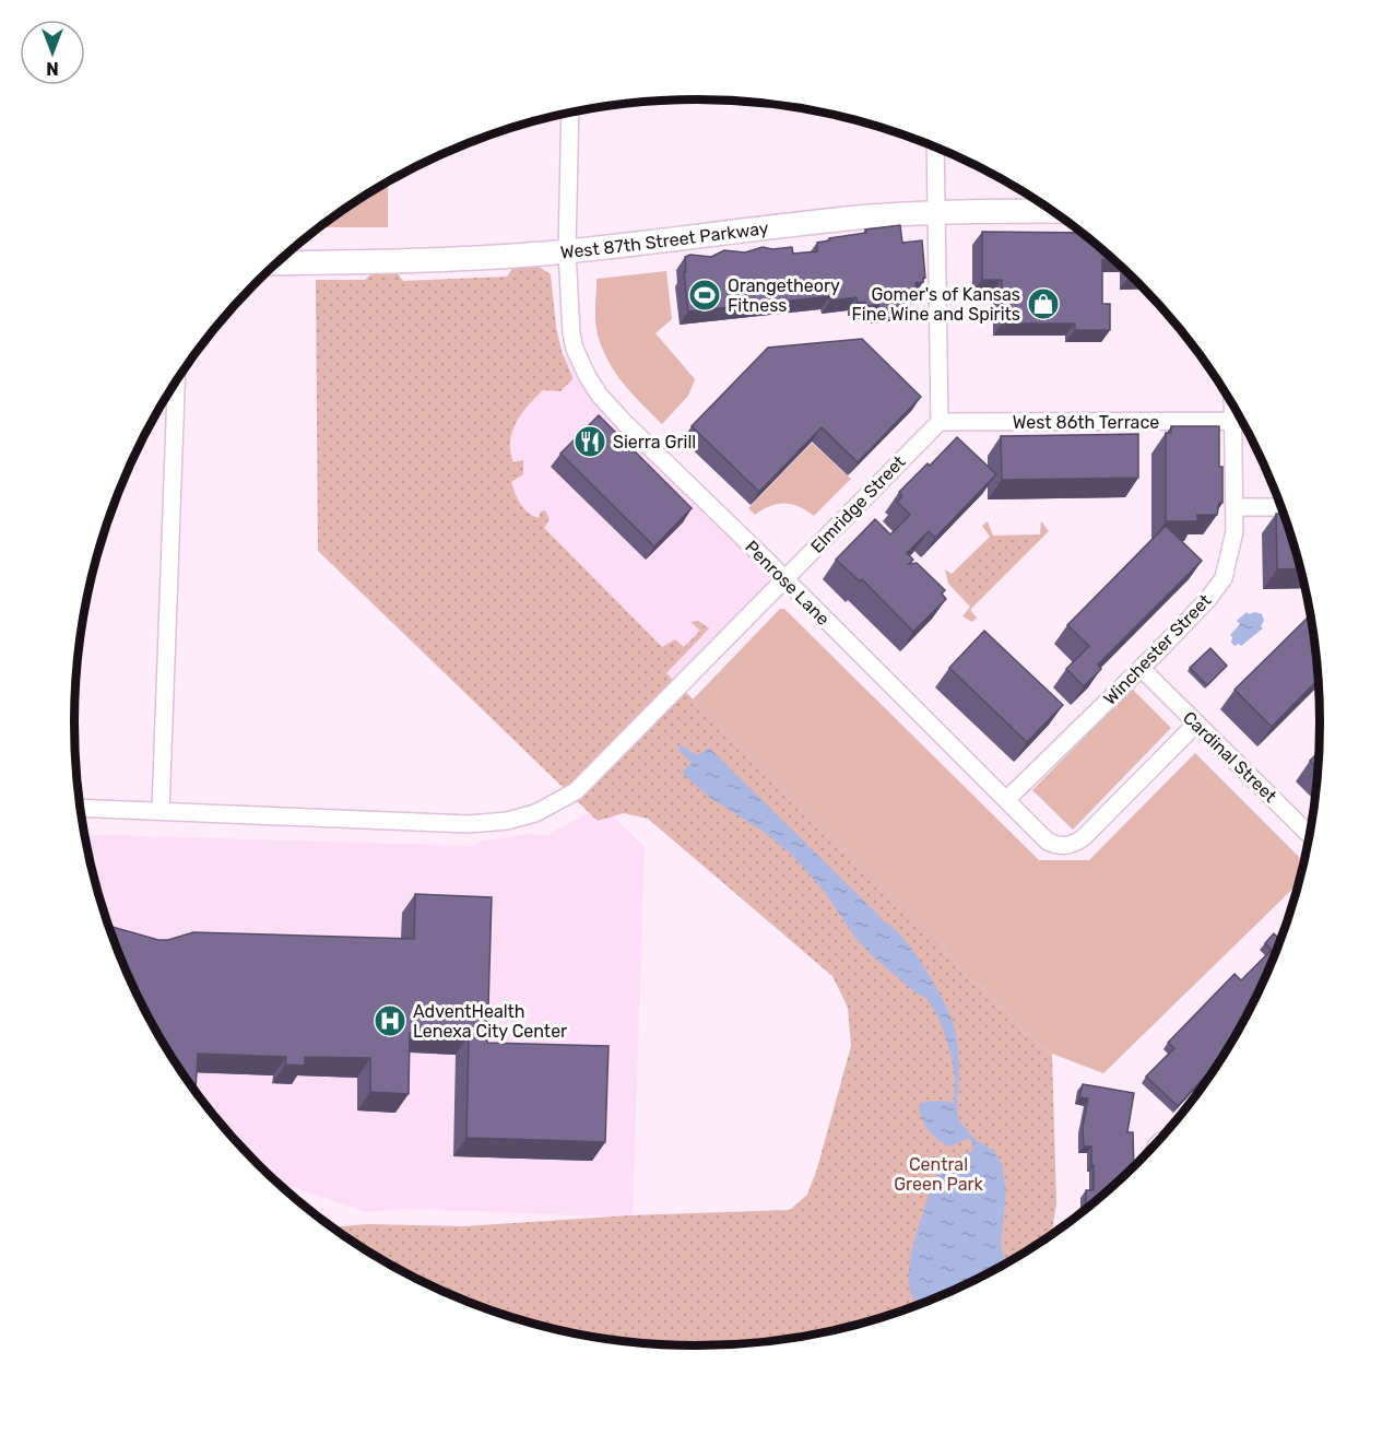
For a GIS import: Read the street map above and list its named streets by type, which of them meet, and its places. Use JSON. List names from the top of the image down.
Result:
{
  "streets": {
    "main road": ["West 87th Street Parkway"],
    "street": [
      "West 86th Terrace",
      "Elmridge Street",
      "Penrose Lane",
      "Winchester Street",
      "Cardinal Street"
    ]
  },
  "crossings": [
    ["West 87th Street Parkway", "Penrose Lane"],
    ["West 86th Terrace", "Elmridge Street"],
    ["West 86th Terrace", "Winchester Street"],
    ["Elmridge Street", "Penrose Lane"],
    ["Penrose Lane", "Winchester Street"],
    ["Penrose Lane", "Cardinal Street"],
    ["Winchester Street", "Cardinal Street"]
  ],
  "parks": ["Central Green Park"],
  "places": {
    "sports": ["Orangetheory Fitness"],
    "shop": ["Gomer's of Kansas Fine Wine and Spirits"],
    "restaurant": ["Sierra Grill"],
    "hospital": ["AdventHealth Lenexa City Center"]
  },
  "north": "bottom"
}
